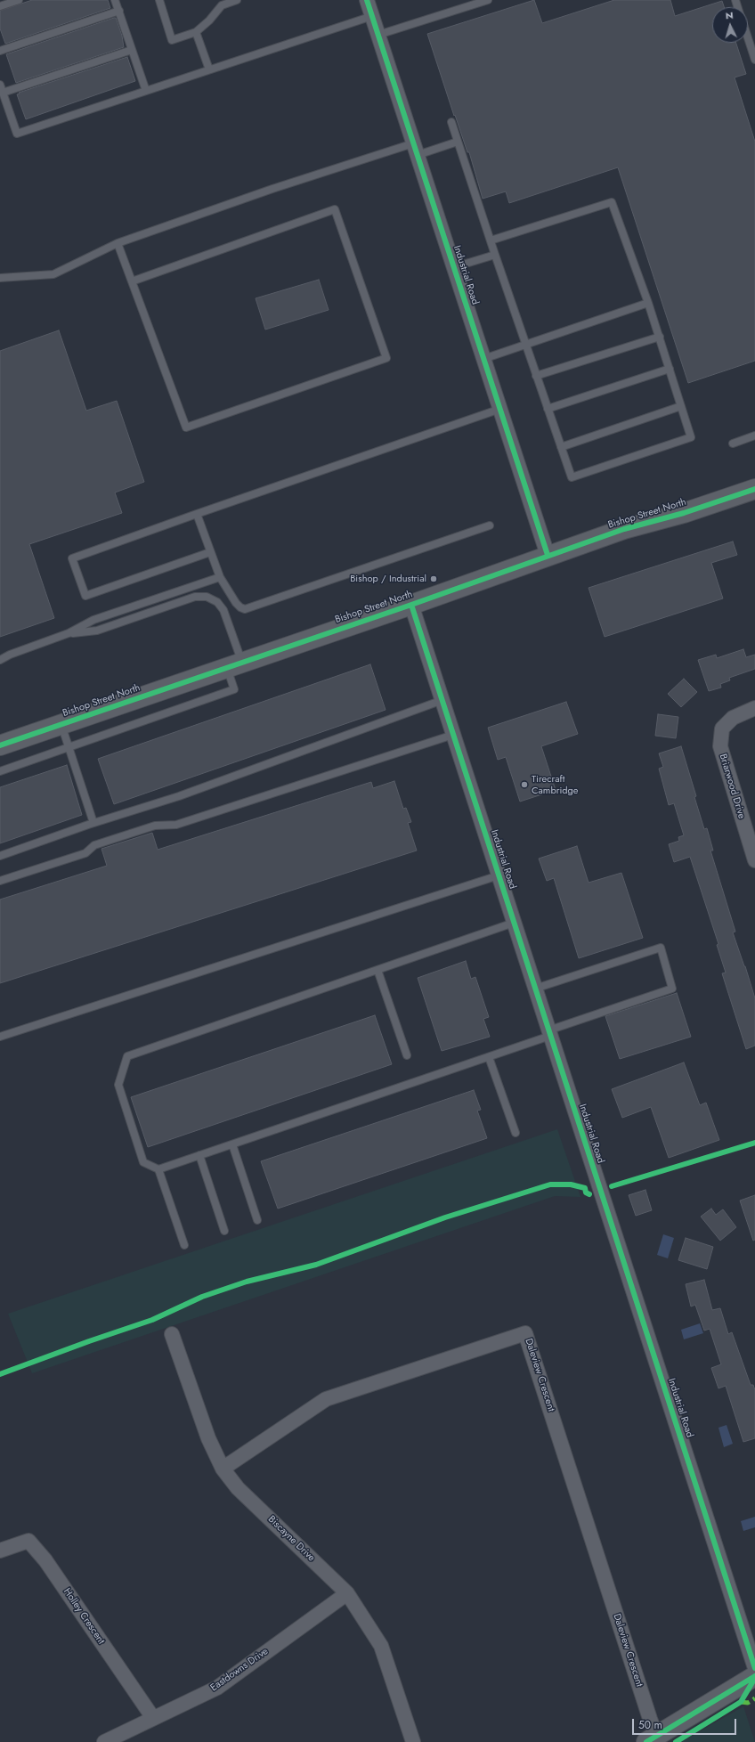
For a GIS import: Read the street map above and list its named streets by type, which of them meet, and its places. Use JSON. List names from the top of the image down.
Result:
{
  "streets": {
    "main road": ["Bishop Street North"],
    "street": [
      "Industrial Road",
      "Briarwood Drive",
      "Daleview Crescent",
      "Biscayne Drive",
      "Holley Crescent",
      "Eastdowns Drive"
    ]
  },
  "crossings": [
    ["Industrial Road", "Bishop Street North"],
    ["Daleview Crescent", "Biscayne Drive"],
    ["Biscayne Drive", "Eastdowns Drive"],
    ["Holley Crescent", "Eastdowns Drive"]
  ],
  "places": ["Bishop / Industrial", "Tirecraft Cambridge"],
  "scale_bar": "50 m",
  "north": "top"
}
